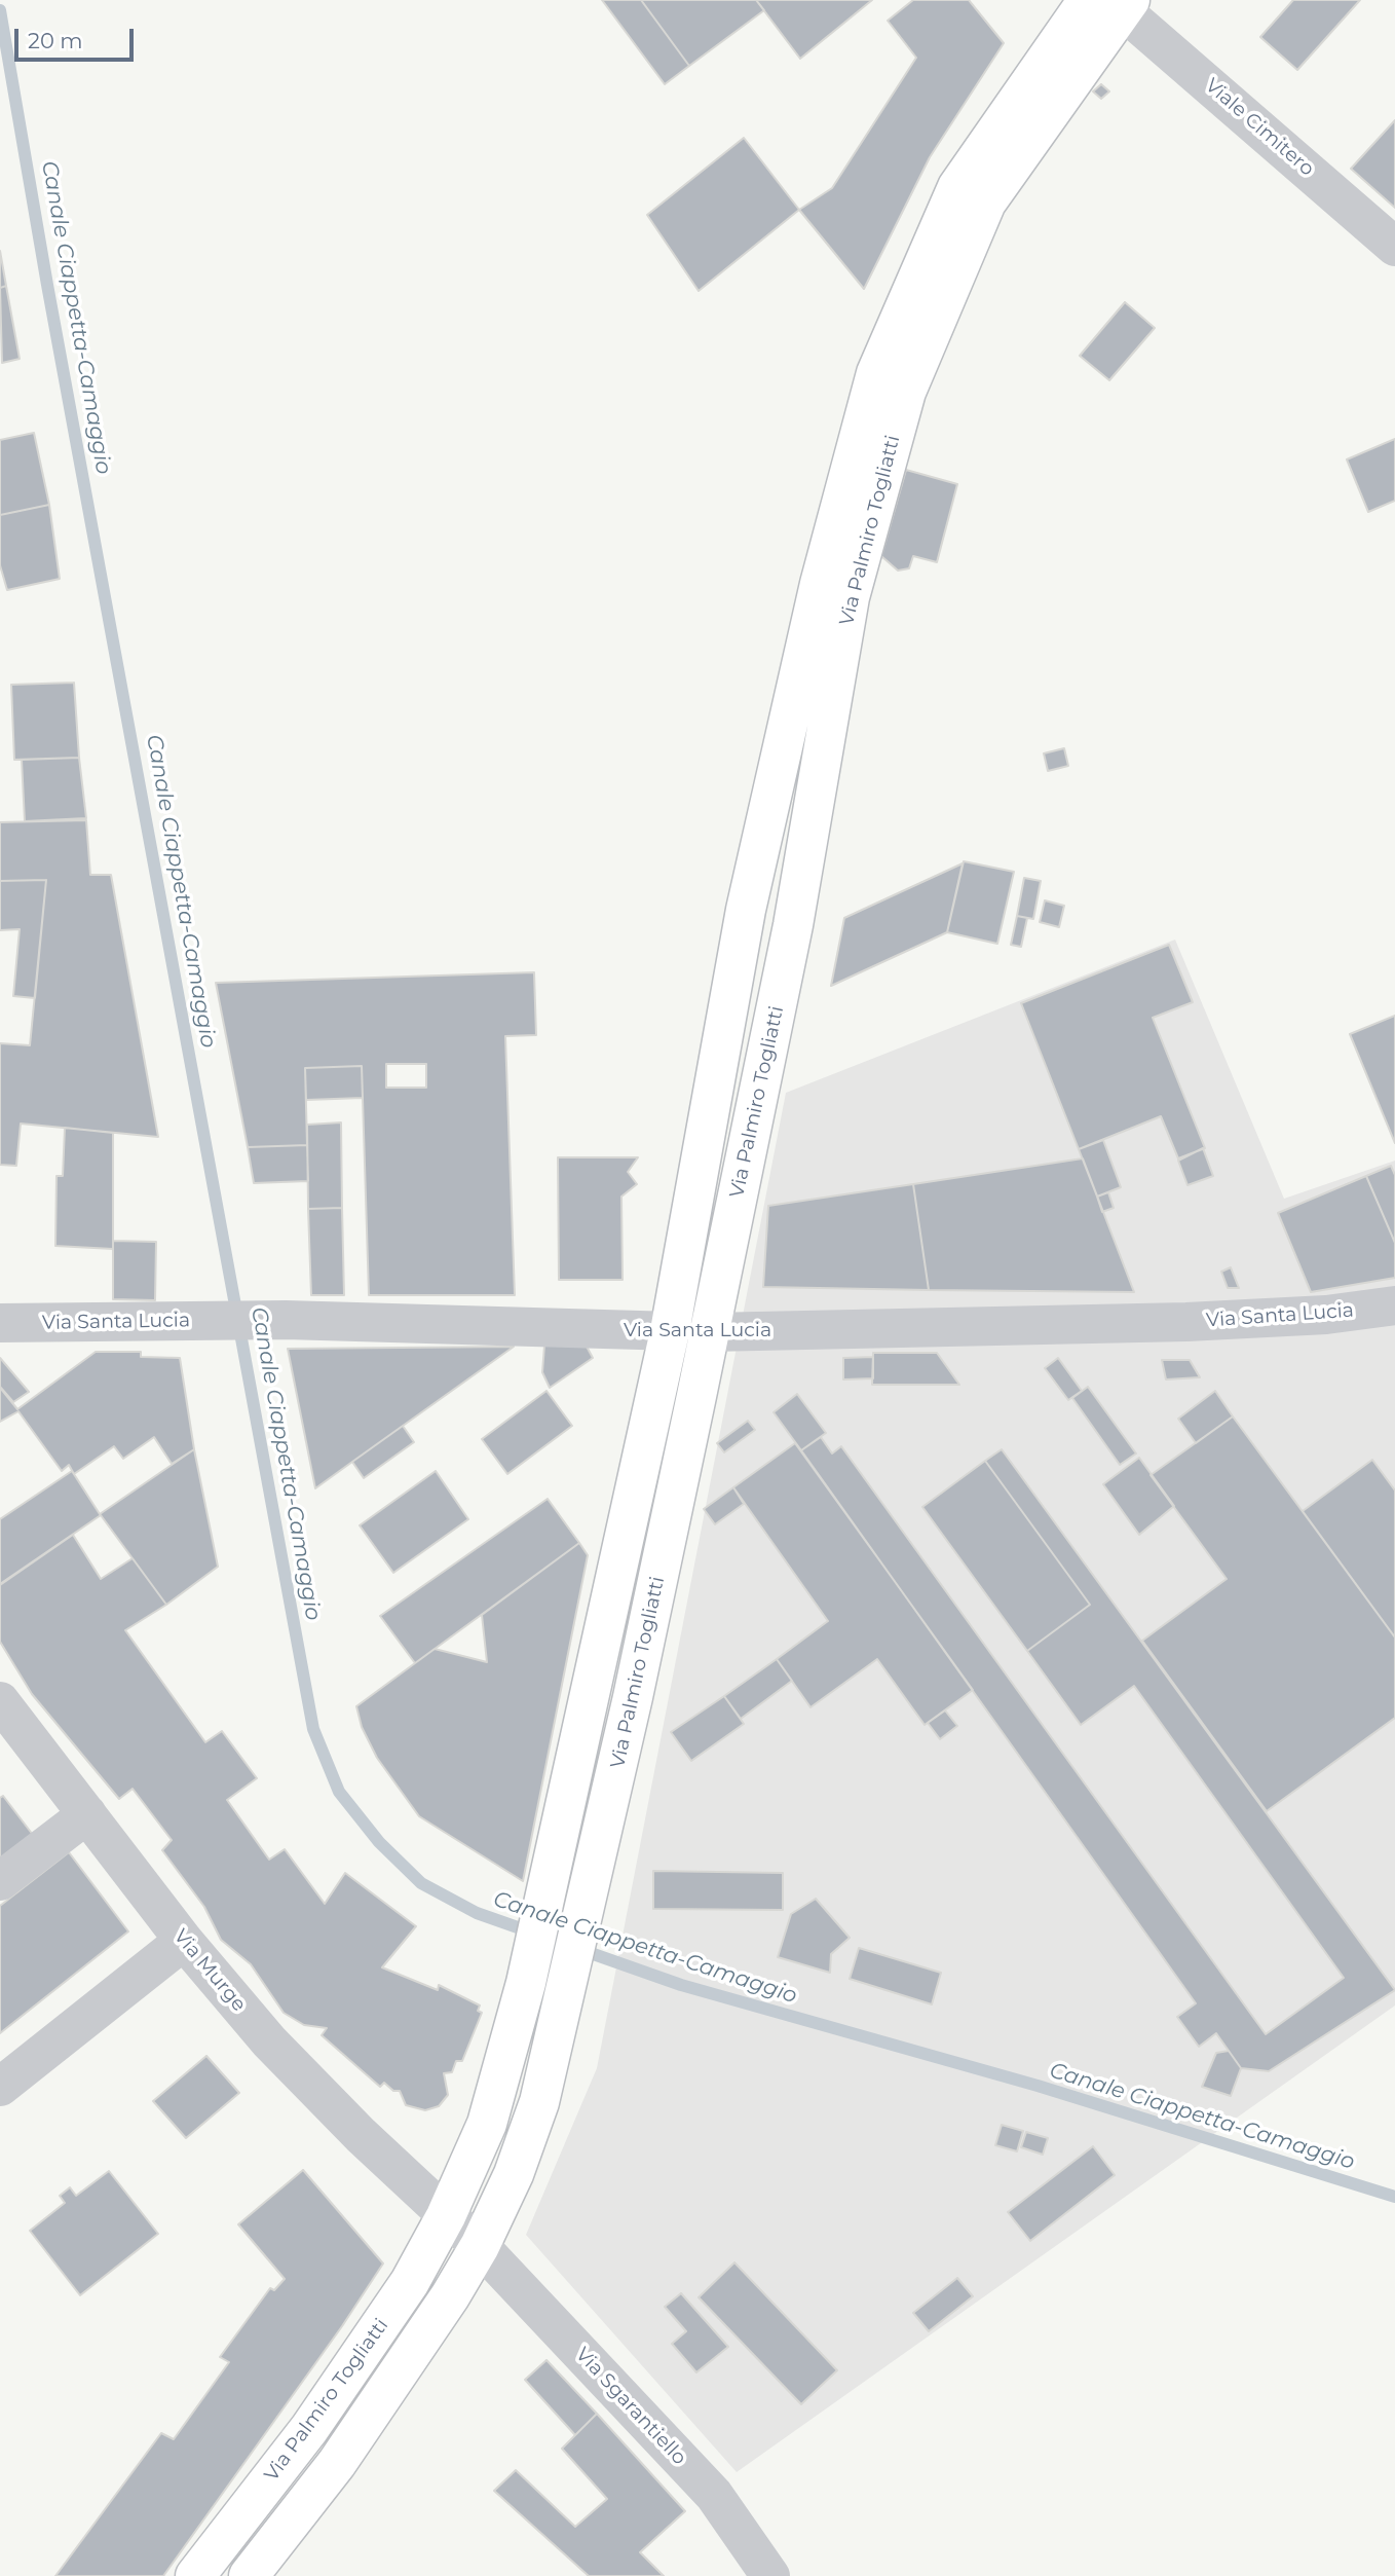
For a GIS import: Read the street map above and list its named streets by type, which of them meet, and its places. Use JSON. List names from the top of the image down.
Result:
{
  "streets": {
    "main road": ["Via Palmiro Togliatti"],
    "street": [
      "Viale Cimitero",
      "Via Santa Lucia",
      "Via Murge",
      "Via Sgarantiello"
    ]
  },
  "crossings": [
    ["Viale Cimitero", "Via Palmiro Togliatti"],
    ["Via Palmiro Togliatti", "Via Santa Lucia"],
    ["Via Palmiro Togliatti", "Via Murge"],
    ["Via Palmiro Togliatti", "Via Sgarantiello"]
  ],
  "water": ["Canale Ciappetta-Camaggio"],
  "scale_bar": "20 m"
}
